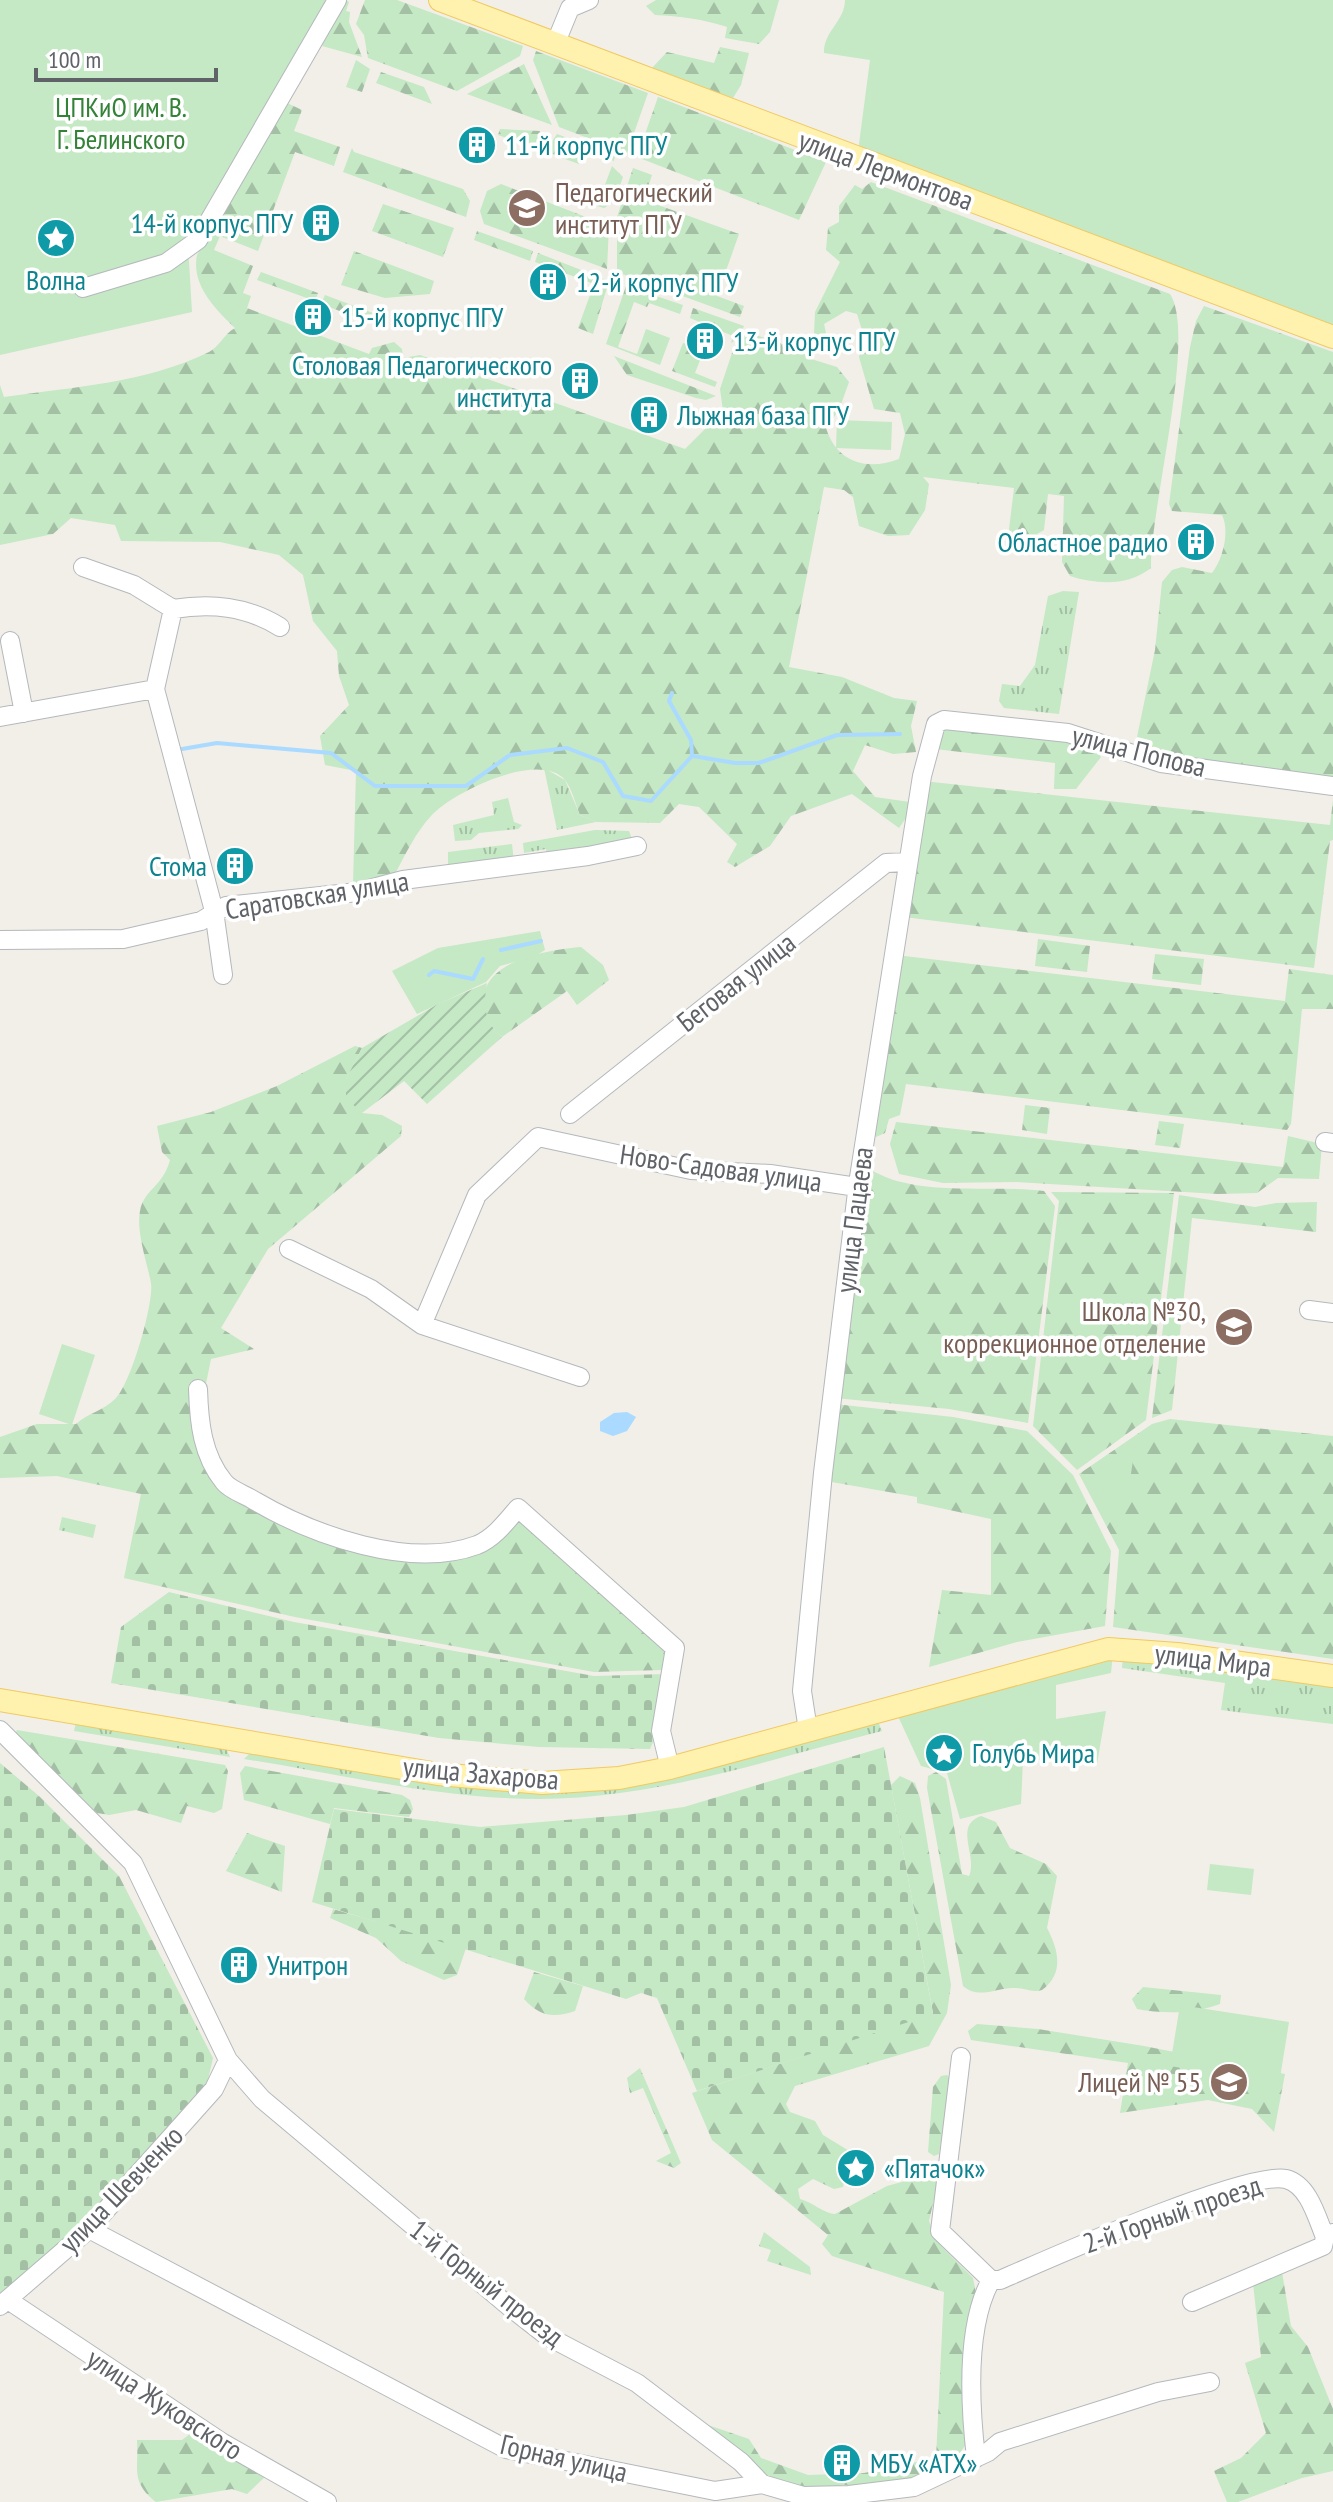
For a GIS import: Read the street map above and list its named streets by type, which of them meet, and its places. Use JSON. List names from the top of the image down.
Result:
{
  "streets": {
    "main road": ["улица Лермонтова", "улица Мира", "улица Захарова"],
    "street": [
      "улица Попова",
      "Саратовская улица",
      "Беговая улица",
      "Ново-Садовая улица",
      "улица Пацаева",
      "улица Шевченко",
      "2-й Горный проезд",
      "1-й Горный проезд",
      "улица Жуковского",
      "Горная улица"
    ]
  },
  "crossings": [
    ["улица Попова", "улица Пацаева"],
    ["Беговая улица", "улица Пацаева"],
    ["Ново-Садовая улица", "улица Пацаева"],
    ["улица Пацаева", "улица Захарова"],
    ["улица Мира", "улица Захарова"],
    ["улица Шевченко", "1-й Горный проезд"],
    ["улица Шевченко", "улица Жуковского"],
    ["улица Шевченко", "Горная улица"],
    ["1-й Горный проезд", "Горная улица"]
  ],
  "parks": ["ЦПКиО им. В. Г. Белинского"],
  "places": {
    "building": [
      "11-й корпус ПГУ",
      "14-й корпус ПГУ",
      "12-й корпус ПГУ",
      "15-й корпус ПГУ",
      "13-й корпус ПГУ",
      "Столовая Педагогического института",
      "Лыжная база ПГУ",
      "Областное радио",
      "Стома",
      "Унитрон",
      "МБУ «АТХ»"
    ],
    "school or university": ["Педагогический институт ПГУ", "Школа №30, коррекционное отделение", "Лицей № 55"],
    "place": ["Волна", "Голубь Мира", "«Пятачок»"]
  },
  "scale_bar": "100 m"
}
